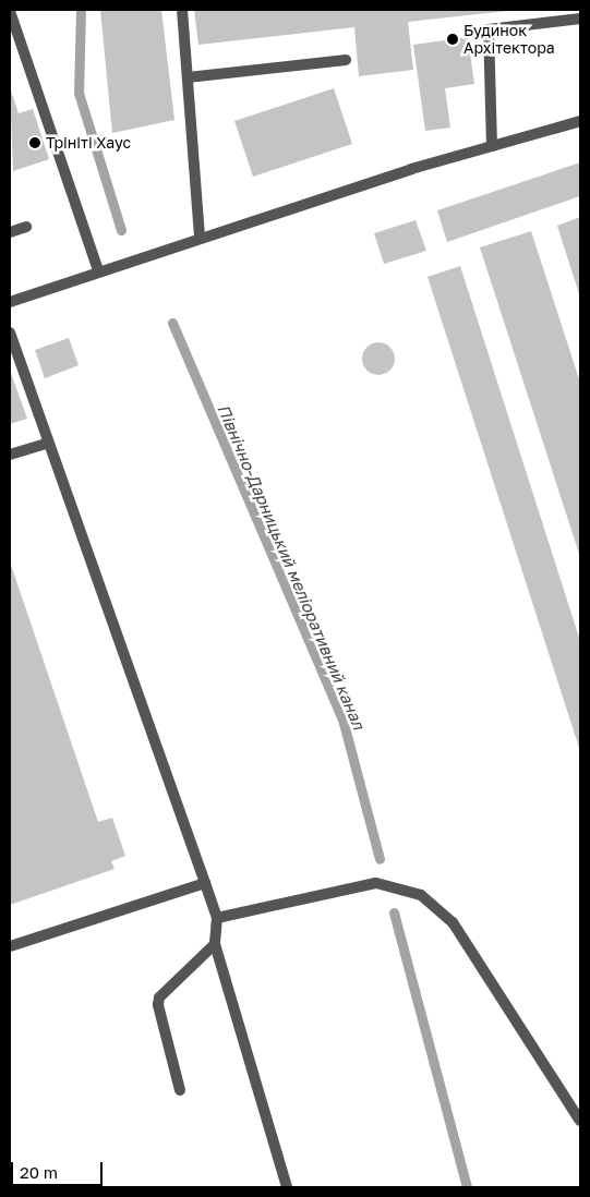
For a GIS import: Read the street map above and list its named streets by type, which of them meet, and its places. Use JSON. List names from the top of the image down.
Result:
{
  "water": ["Північно-Дарницький меліоративний канал"],
  "places": ["Будинок Архітектора", "Трініті Хаус"],
  "scale_bar": "20 m"
}
